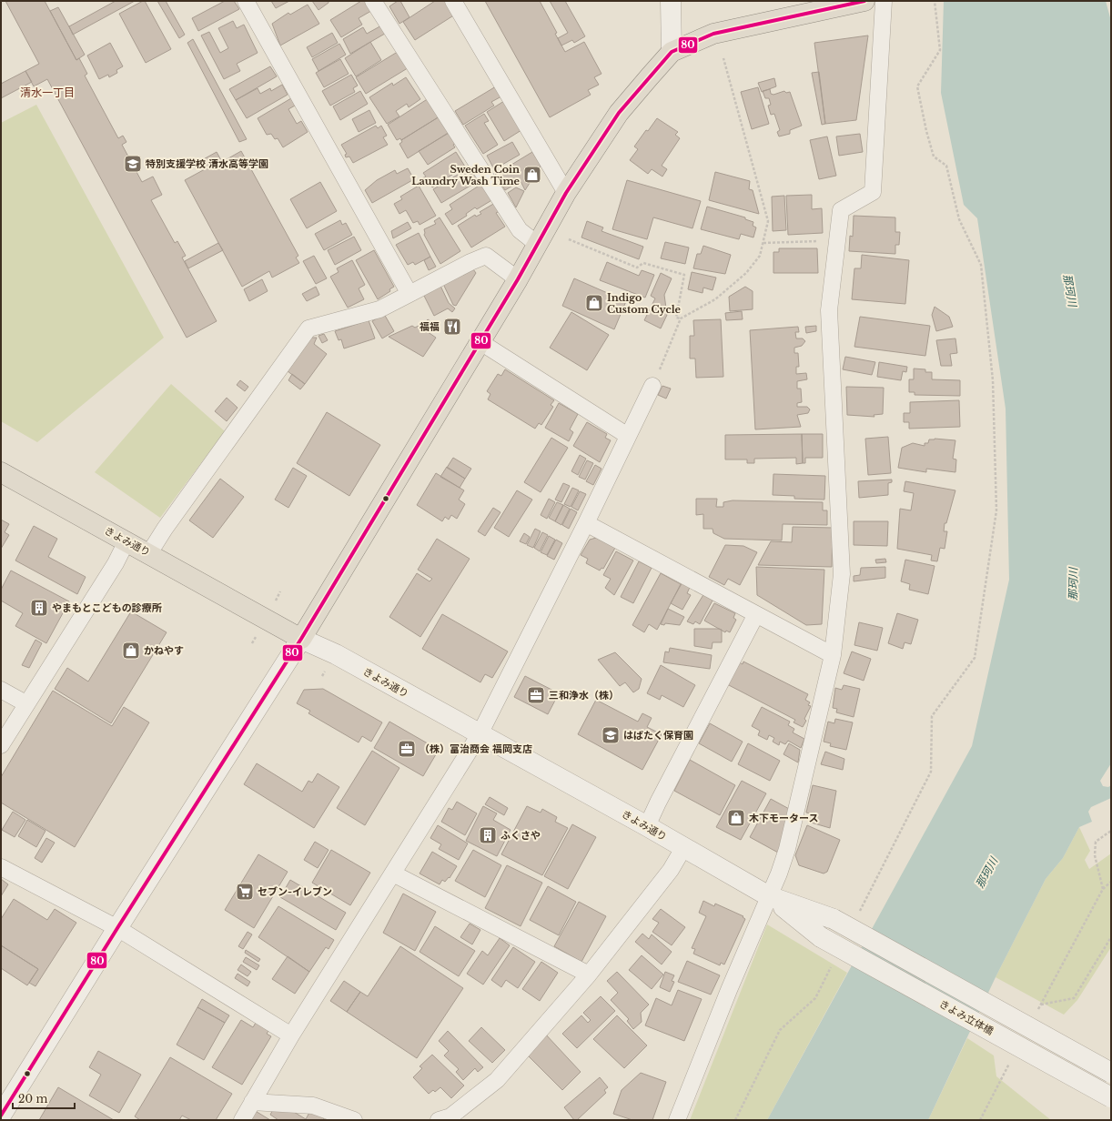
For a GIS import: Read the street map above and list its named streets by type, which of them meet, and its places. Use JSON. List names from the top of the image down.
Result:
{
  "streets": {
    "highway": ["きよみ通り"],
    "street": ["きよみ立体橋"]
  },
  "crossings": [
    ["きよみ通り", "きよみ立体橋"]
  ],
  "districts": ["清水一丁目"],
  "water": ["那珂川"],
  "places": {
    "school or university": ["特別支援学校 清水高等学園", "はばたく保育園"],
    "shop": [
      "Sweden Coin Laundry Wash Time",
      "Indigo Custom Cycle",
      "かねやす",
      "木下モータース"
    ],
    "restaurant": ["福福"],
    "building": ["やまもとこどもの診療所", "ふくさや"],
    "office": ["三和浄水（株）", "（株）冨治商会 福岡支店"],
    "supermarket": ["セブン-イレブン"]
  },
  "lines": ["transit line 80"],
  "scale_bar": "20 m"
}
